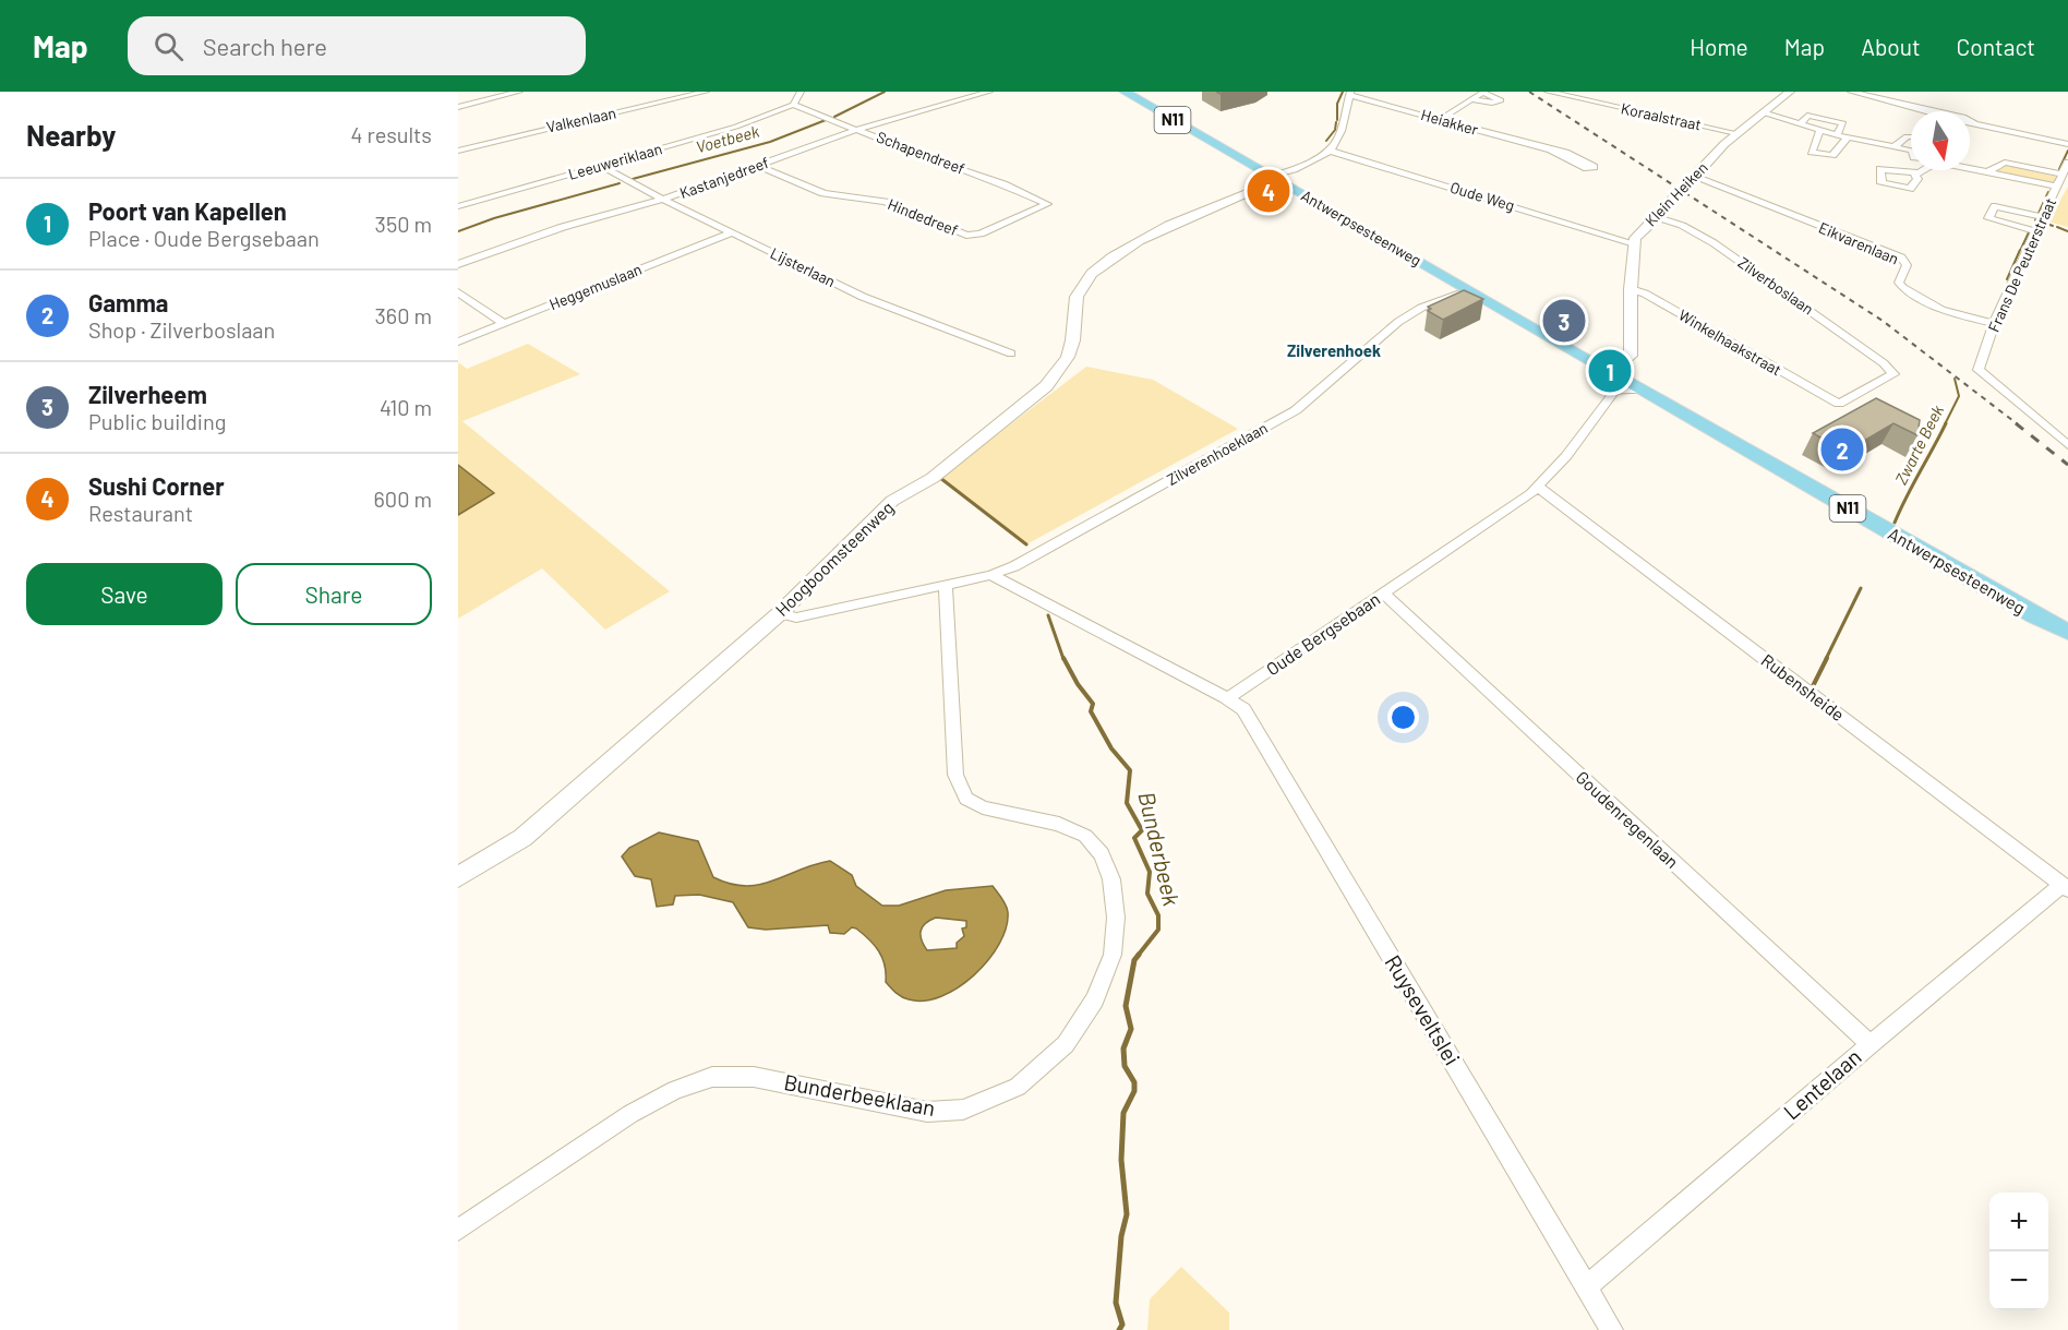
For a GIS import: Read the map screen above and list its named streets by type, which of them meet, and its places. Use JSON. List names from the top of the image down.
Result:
{
  "streets": {
    "main road": ["N11", "Antwerpsesteenweg"],
    "street": [
      "Koraalstraat",
      "Valkenlaan",
      "Heiakker",
      "Schapendreef",
      "Leeuweriklaan",
      "Kastanjedreef",
      "Klein Heiken",
      "Oude Weg",
      "Hindedreef",
      "Eikvarenlaan",
      "Frans De Peuterstraat",
      "Lijsterlaan",
      "Zilverboslaan",
      "Heggemuslaan",
      "Winkelhaakstraat",
      "Zilverenhoeklaan",
      "Hoogboomsteenweg",
      "Oude Bergsebaan",
      "Rubensheide",
      "Goudenregenlaan",
      "Ruyseveltslei",
      "Lentelaan",
      "Bunderbeeklaan"
    ]
  },
  "crossings": [
    ["Koraalstraat", "Klein Heiken"],
    ["Schapendreef", "Leeuweriklaan"],
    ["Schapendreef", "Kastanjedreef"],
    ["Schapendreef", "Hindedreef"],
    ["Leeuweriklaan", "Lijsterlaan"],
    ["Kastanjedreef", "Hindedreef"],
    ["Kastanjedreef", "Lijsterlaan"],
    ["Klein Heiken", "Oude Weg"],
    ["Klein Heiken", "Antwerpsesteenweg"],
    ["Klein Heiken", "Eikvarenlaan"],
    ["Klein Heiken", "Zilverboslaan"],
    ["Klein Heiken", "Winkelhaakstraat"],
    ["Klein Heiken", "Oude Bergsebaan"],
    ["Antwerpsesteenweg", "Zilverenhoeklaan"],
    ["Antwerpsesteenweg", "Hoogboomsteenweg"],
    ["Antwerpsesteenweg", "Oude Bergsebaan"],
    ["Eikvarenlaan", "Frans De Peuterstraat"],
    ["Lijsterlaan", "Heggemuslaan"],
    ["Zilverboslaan", "Winkelhaakstraat"],
    ["Zilverenhoeklaan", "Bunderbeeklaan"],
    ["Oude Bergsebaan", "Rubensheide"],
    ["Oude Bergsebaan", "Goudenregenlaan"],
    ["Oude Bergsebaan", "Ruyseveltslei"],
    ["Rubensheide", "Lentelaan"],
    ["Goudenregenlaan", "Lentelaan"],
    ["Ruyseveltslei", "Lentelaan"]
  ],
  "districts": ["Zilverenhoek"],
  "water": ["Voetbeek", "Zwarte Beek", "Bunderbeek"],
  "north": "bottom",
  "page": {
    "header": "Map",
    "search": "Search here",
    "nav": [
      "Home",
      "Map",
      "About",
      "Contact"
    ],
    "heading": ["Nearby", "4 results"],
    "pins": [
      "4",
      "3",
      "1",
      "2"
    ],
    "list": [
      {
        "mark": "1",
        "name": "Poort van Kapellen",
        "note": "Place · Oude Bergsebaan",
        "value": "350 m"
      },
      {
        "mark": "2",
        "name": "Gamma",
        "note": "Shop · Zilverboslaan",
        "value": "360 m"
      },
      {
        "mark": "3",
        "name": "Zilverheem",
        "note": "Public building",
        "value": "410 m"
      },
      {
        "mark": "4",
        "name": "Sushi Corner",
        "note": "Restaurant",
        "value": "600 m"
      }
    ],
    "buttons": ["Save", "Share"],
    "map_buttons": ["+", "−"]
  }
}
